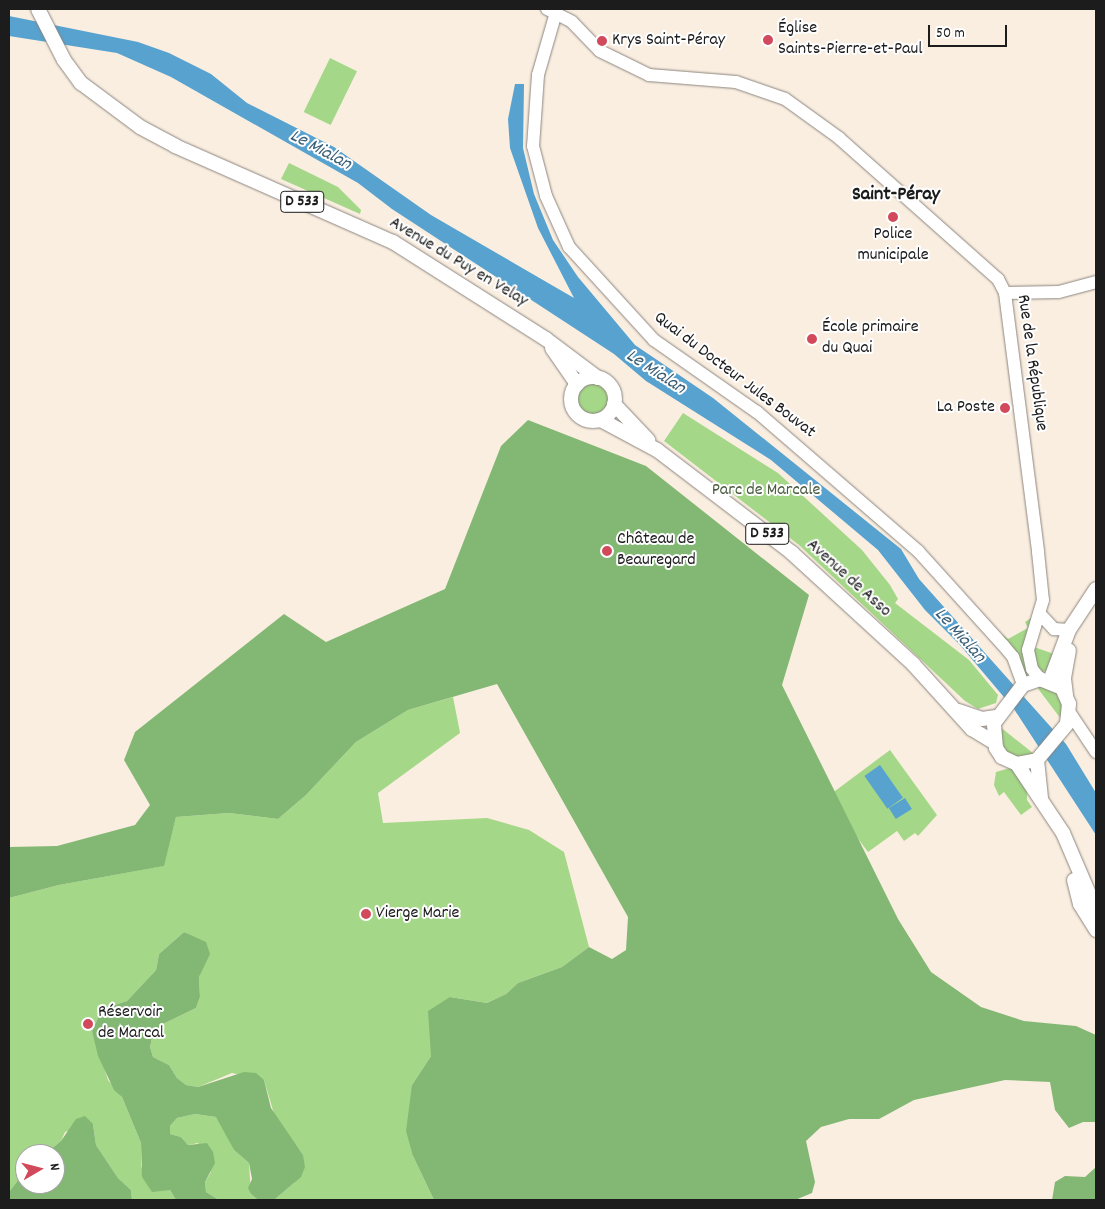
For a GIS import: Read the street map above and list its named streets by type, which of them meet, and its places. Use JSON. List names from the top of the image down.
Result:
{
  "streets": {
    "main road": ["D 533", "Avenue du Puy en Velay", "Avenue de Asso"],
    "street": ["Rue de la République", "Quai du Docteur Jules Bouvat"]
  },
  "crossings": [
    ["Avenue du Puy en Velay", "Avenue de Asso"],
    ["Rue de la République", "Quai du Docteur Jules Bouvat"],
    ["Rue de la République", "Avenue de Asso"],
    ["Quai du Docteur Jules Bouvat", "Avenue de Asso"]
  ],
  "districts": ["Saint-Péray"],
  "water": ["Le Mialan"],
  "parks": ["Parc de Marcale"],
  "places": [
    "Église Saints-Pierre-et-Paul",
    "Krys Saint-Péray",
    "Police municipale",
    "École primaire du Quai",
    "La Poste",
    "Château de Beauregard",
    "Vierge Marie",
    "Réservoir de Marcal"
  ],
  "scale_bar": "50 m",
  "north": "right"
}
